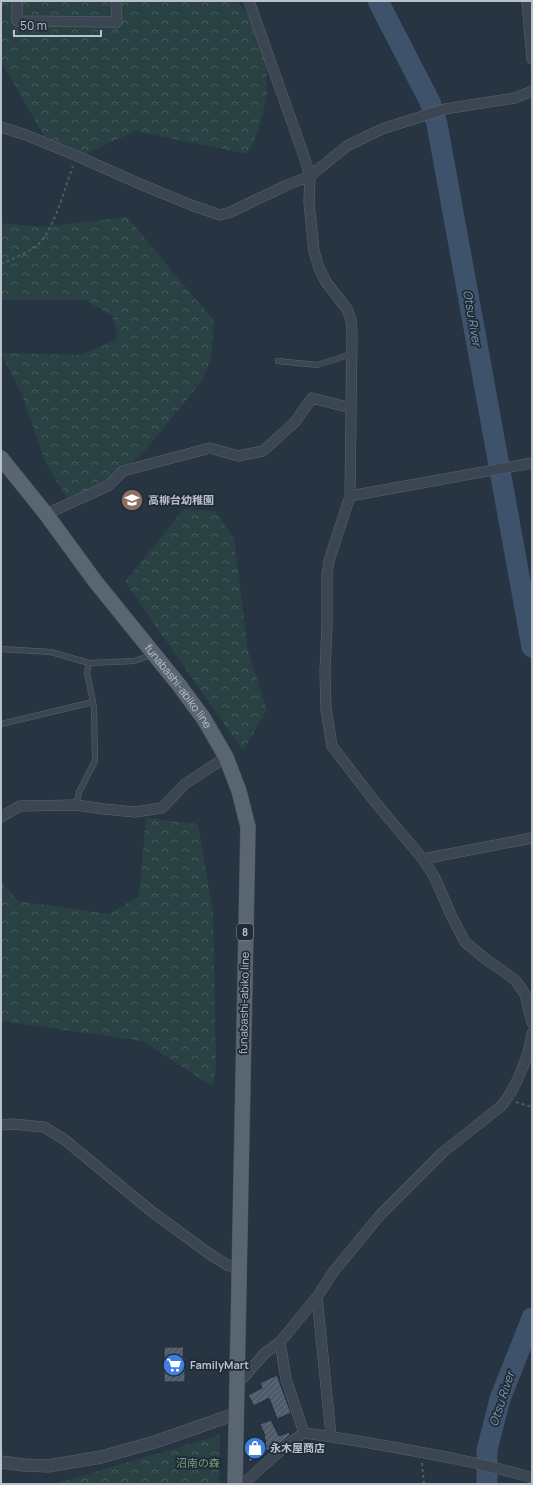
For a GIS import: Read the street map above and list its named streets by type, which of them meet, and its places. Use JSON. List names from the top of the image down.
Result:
{
  "streets": {
    "main road": ["funabashi-abiko line", "8"]
  },
  "water": ["Otsu River"],
  "parks": ["沼南の森"],
  "places": {
    "school or university": ["高柳台幼稚園"],
    "supermarket": ["FamilyMart"],
    "shop": ["永木屋商店"]
  },
  "scale_bar": "50 m"
}
